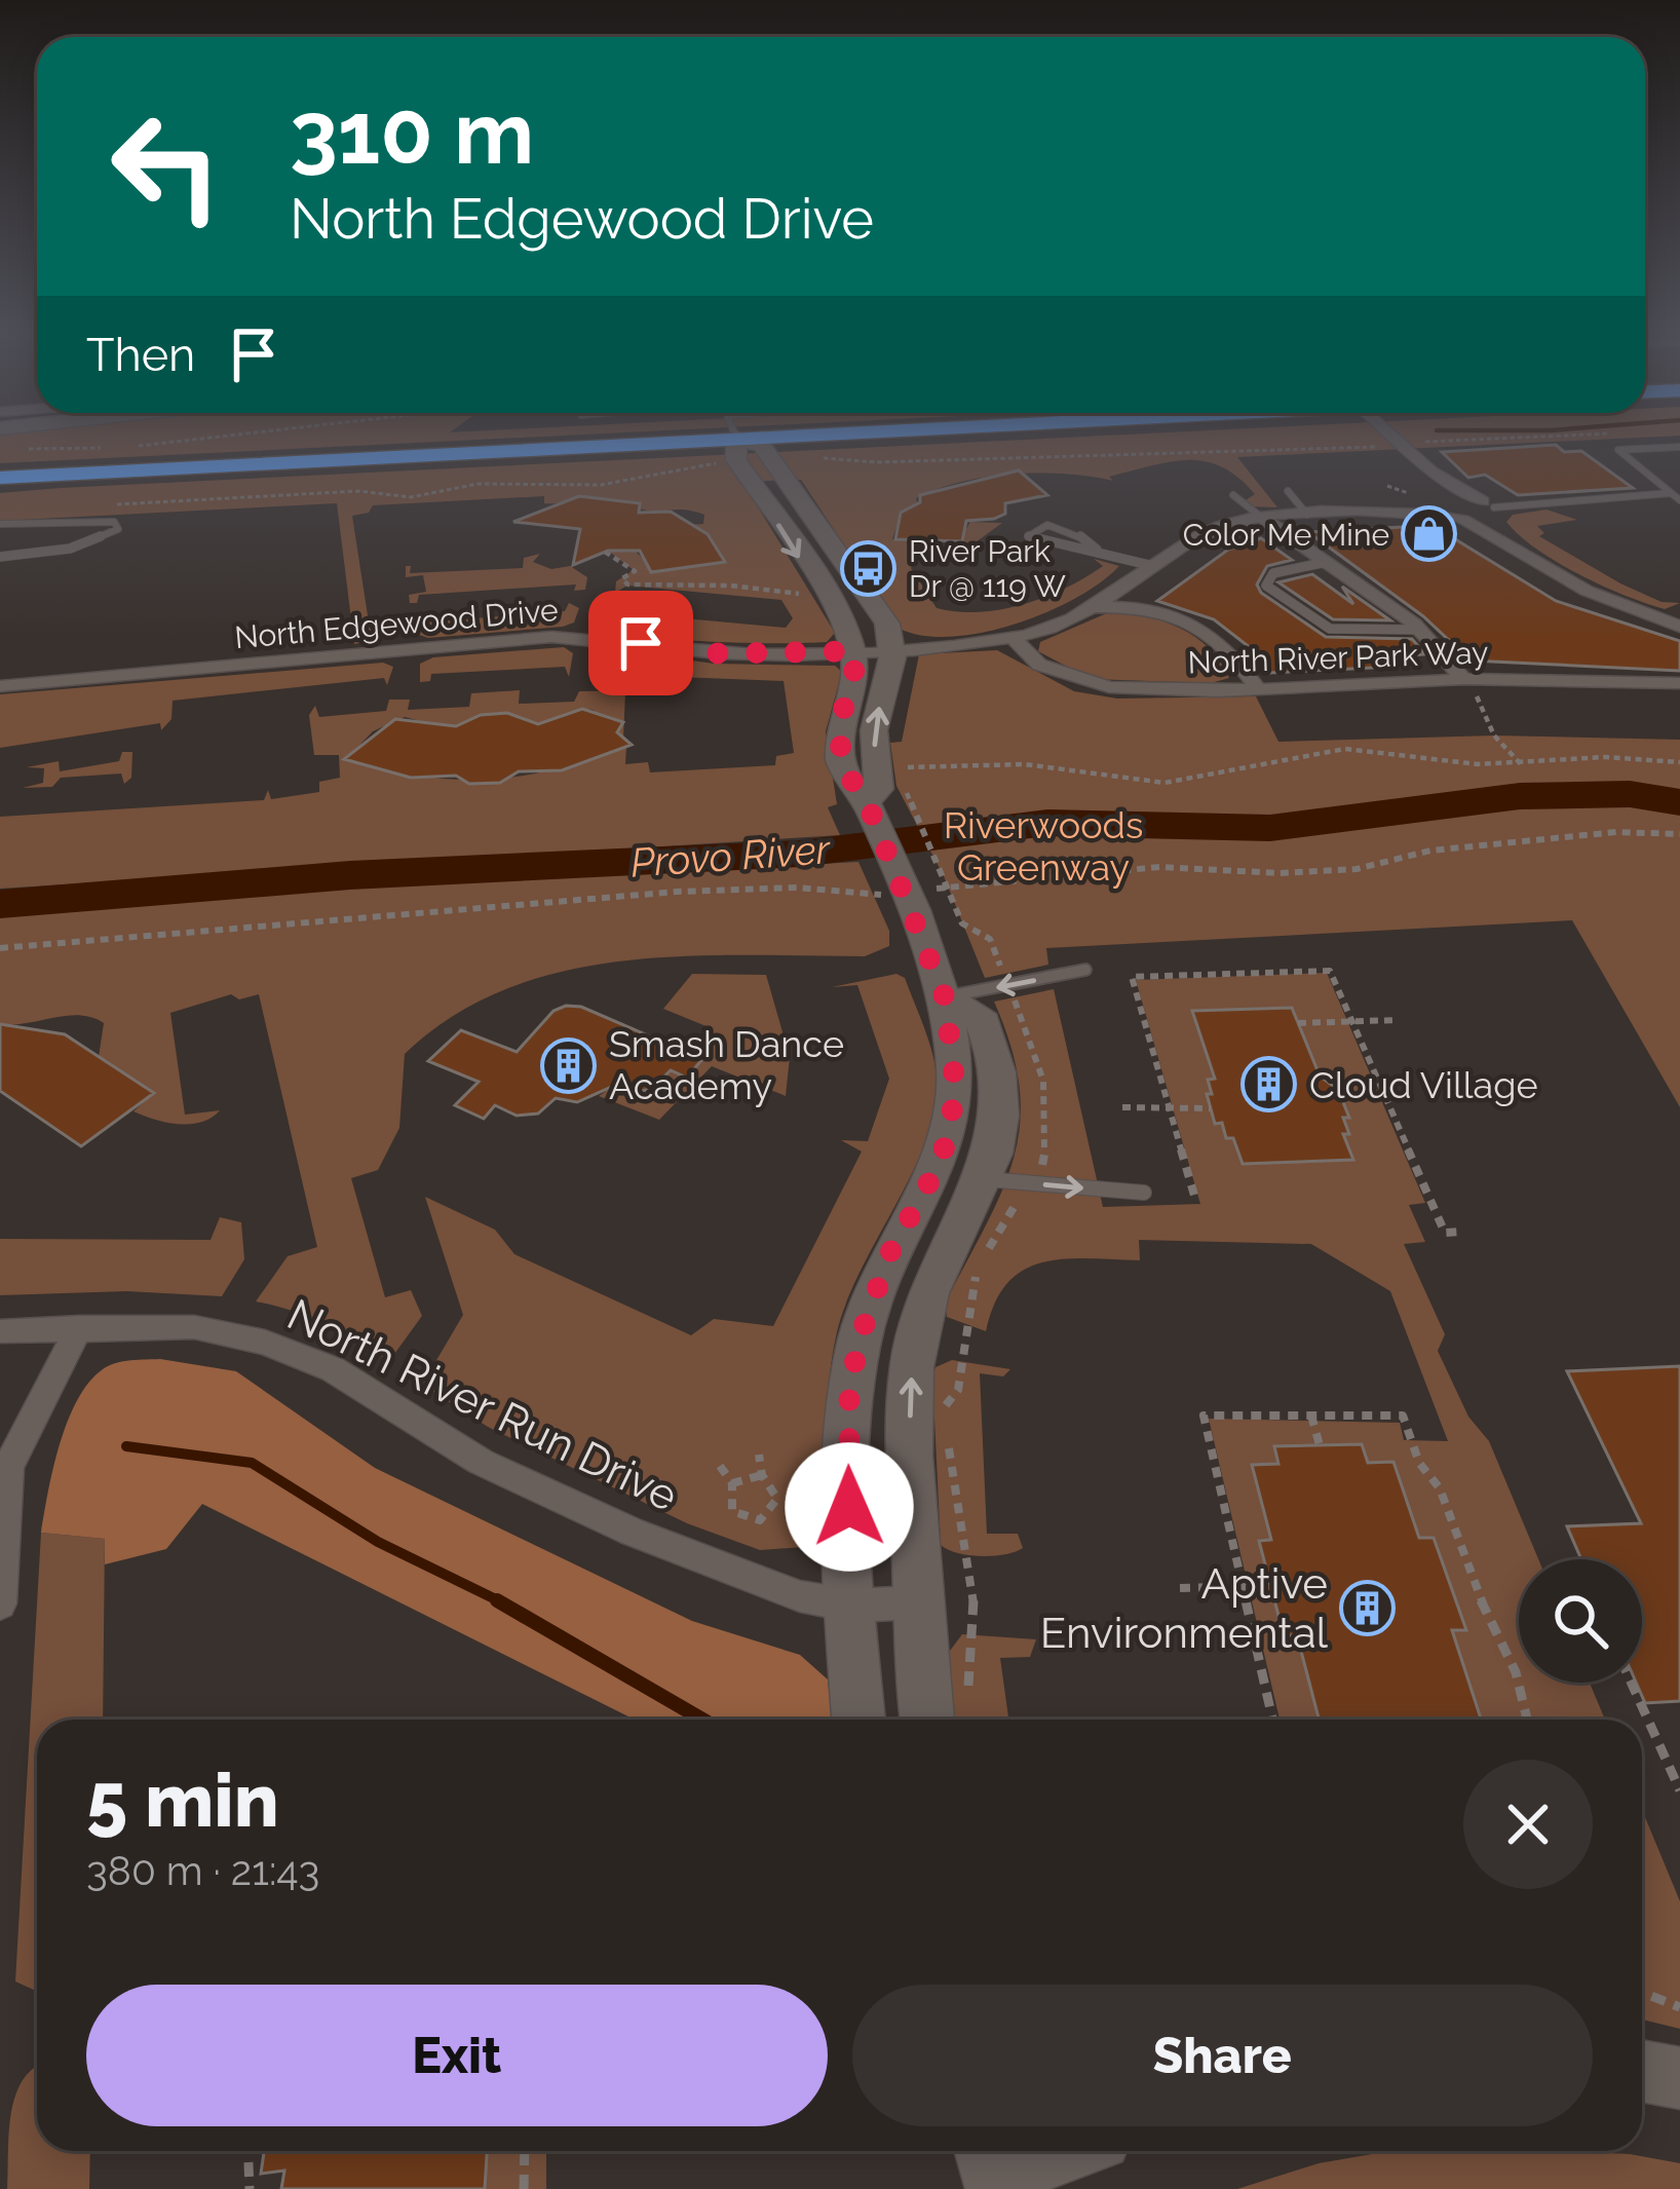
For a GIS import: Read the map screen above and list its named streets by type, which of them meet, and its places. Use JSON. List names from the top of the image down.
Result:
{
  "streets": {
    "street": ["North Edgewood Drive", "North River Park Way", "North River Run Drive"]
  },
  "crossings": [
    ["North Edgewood Drive", "North River Park Way"]
  ],
  "water": ["Provo River"],
  "parks": ["Riverwoods Greenway"],
  "places": {
    "shop": ["Color Me Mine"],
    "bus stop": ["River Park Dr @ 119 W"],
    "building": ["Smash Dance Academy", "Cloud Village", "Aptive Environmental"]
  },
  "page": {
    "turn": ["310 m", "North Edgewood Drive"],
    "then": "Then",
    "heading": ["5 min", "380 m · 21:43"],
    "buttons": ["Exit", "Share"]
  }
}
